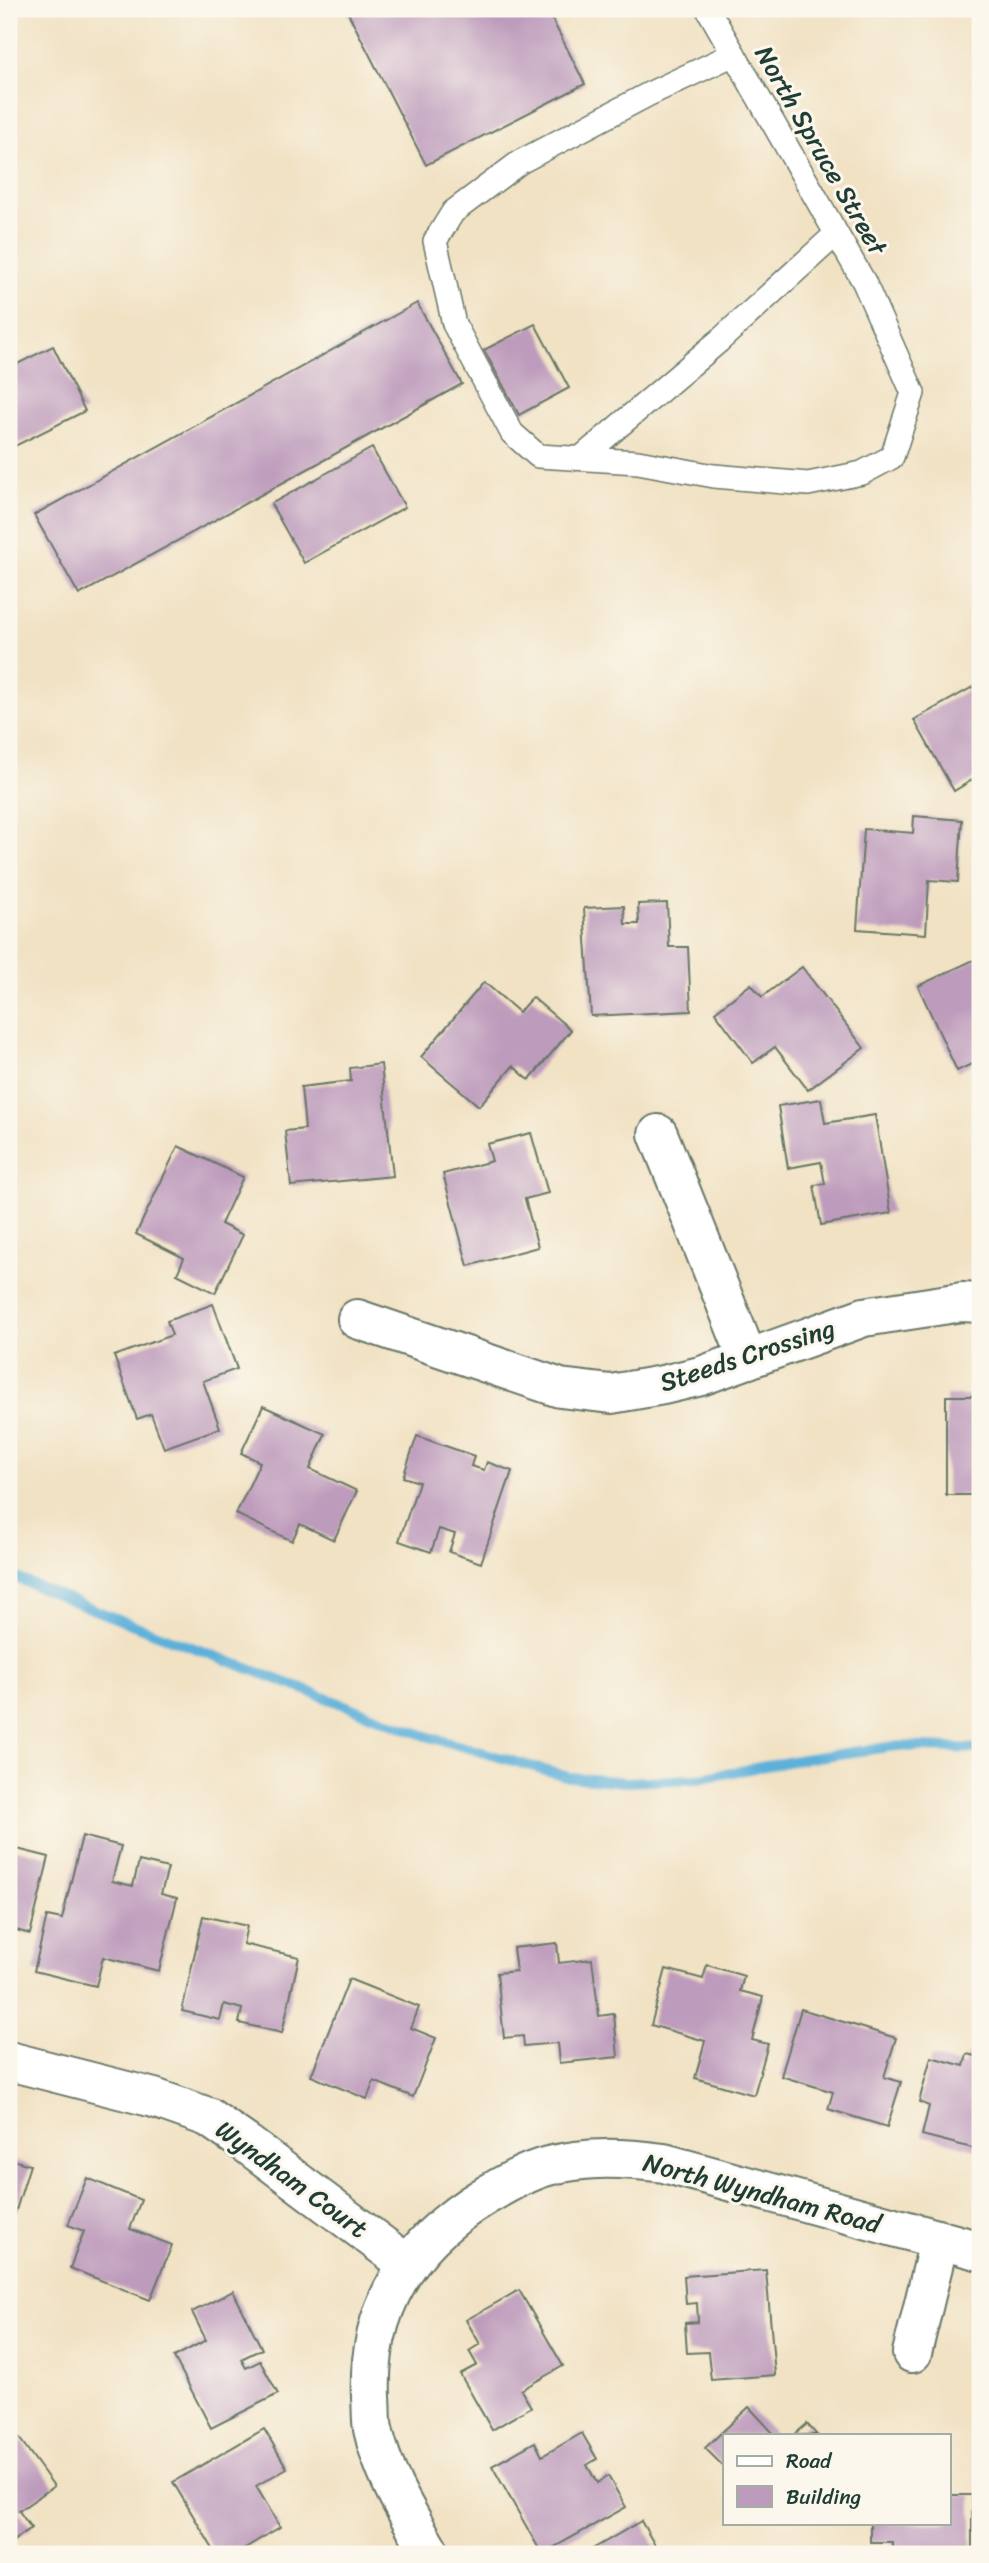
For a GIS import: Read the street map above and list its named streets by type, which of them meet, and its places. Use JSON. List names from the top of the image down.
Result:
{
  "streets": {
    "street": ["Steeds Crossing", "Wyndham Court", "North Wyndham Road"],
    "lane": ["North Spruce Street"]
  },
  "crossings": [
    ["Wyndham Court", "North Wyndham Road"]
  ],
  "legend": ["Road", "Building"]
}
